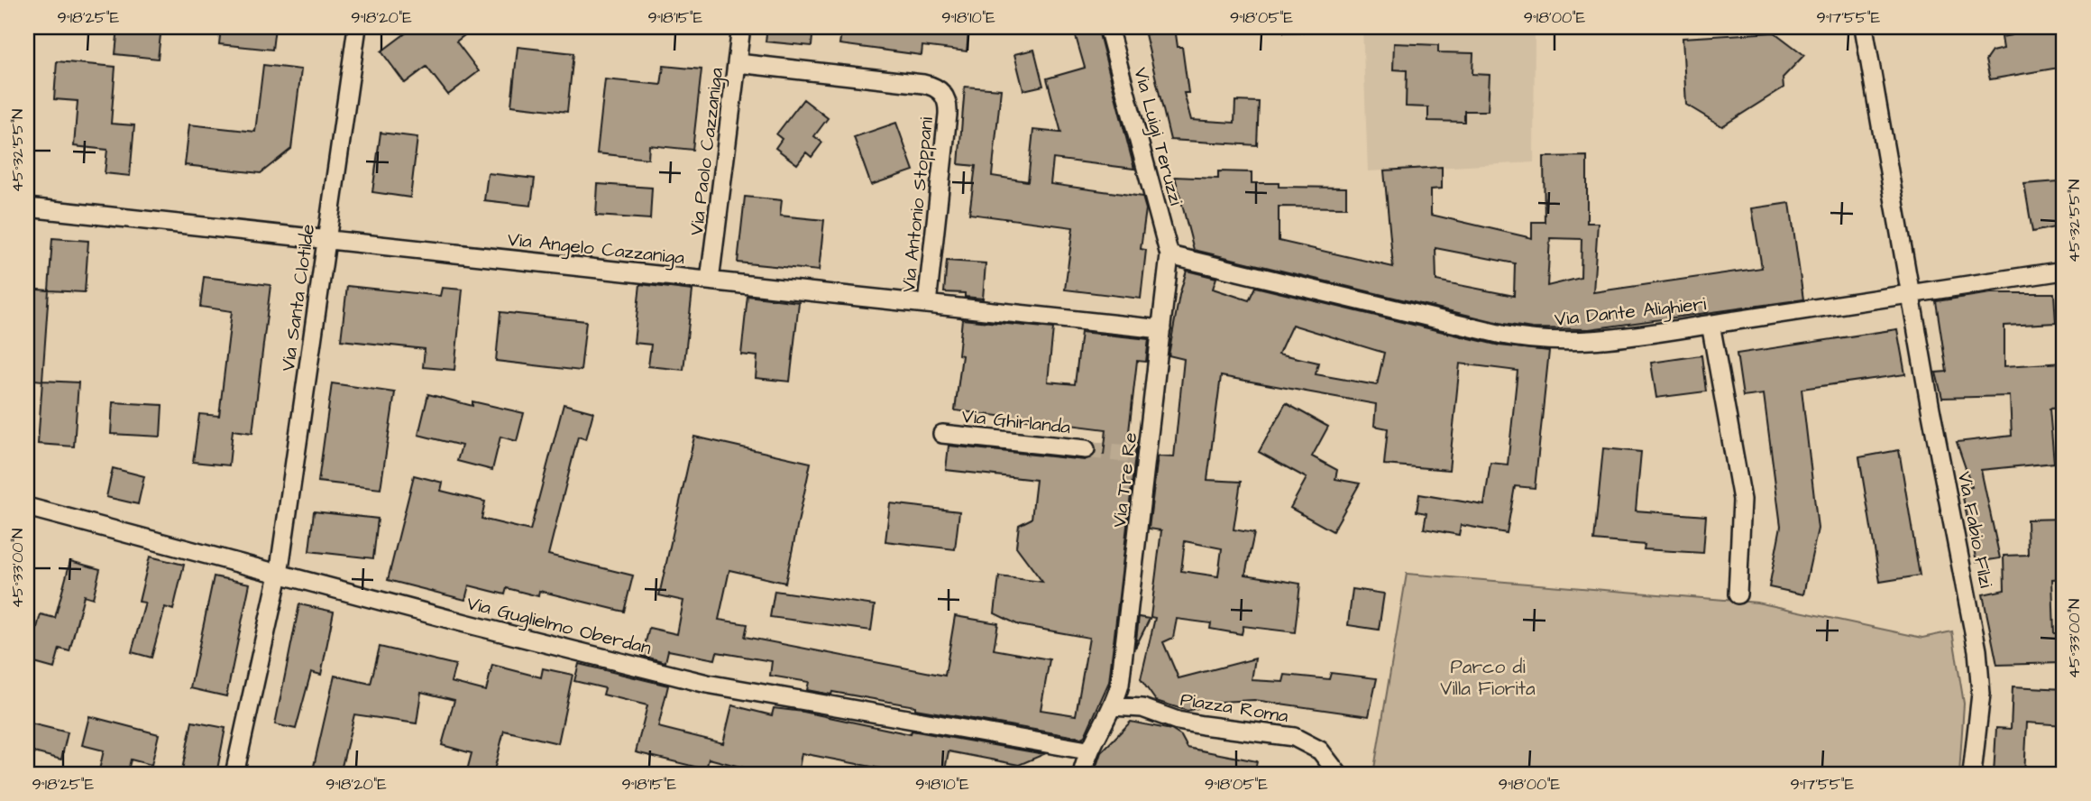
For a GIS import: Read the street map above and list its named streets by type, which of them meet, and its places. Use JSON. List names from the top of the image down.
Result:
{
  "streets": {
    "street": [
      "Via Luigi Teruzzi",
      "Via Paolo Cazzaniga",
      "Via Antonio Stoppani",
      "Via Angelo Cazzaniga",
      "Via Santa Clotilde",
      "Via Dante Alighieri",
      "Via Ghirlanda",
      "Via Tre Re",
      "Via Fabio Filzi",
      "Via Guglielmo Oberdan",
      "Piazza Roma"
    ]
  },
  "crossings": [
    ["Via Luigi Teruzzi", "Via Dante Alighieri"],
    ["Via Luigi Teruzzi", "Via Tre Re"],
    ["Via Paolo Cazzaniga", "Via Antonio Stoppani"],
    ["Via Paolo Cazzaniga", "Via Angelo Cazzaniga"],
    ["Via Antonio Stoppani", "Via Angelo Cazzaniga"],
    ["Via Angelo Cazzaniga", "Via Santa Clotilde"],
    ["Via Angelo Cazzaniga", "Via Tre Re"],
    ["Via Santa Clotilde", "Via Guglielmo Oberdan"],
    ["Via Dante Alighieri", "Via Tre Re"],
    ["Via Dante Alighieri", "Via Fabio Filzi"],
    ["Via Tre Re", "Via Guglielmo Oberdan"],
    ["Via Tre Re", "Piazza Roma"]
  ],
  "parks": ["Parco di Villa Fiorita"],
  "coordinates": [
    "9°18'25\"E",
    "9°18'20\"E",
    "9°18'15\"E",
    "9°18'10\"E",
    "9°18'05\"E",
    "9°18'00\"E",
    "9°17'55\"E",
    "45°32'55\"N",
    "45°33'00\"N"
  ]
}
